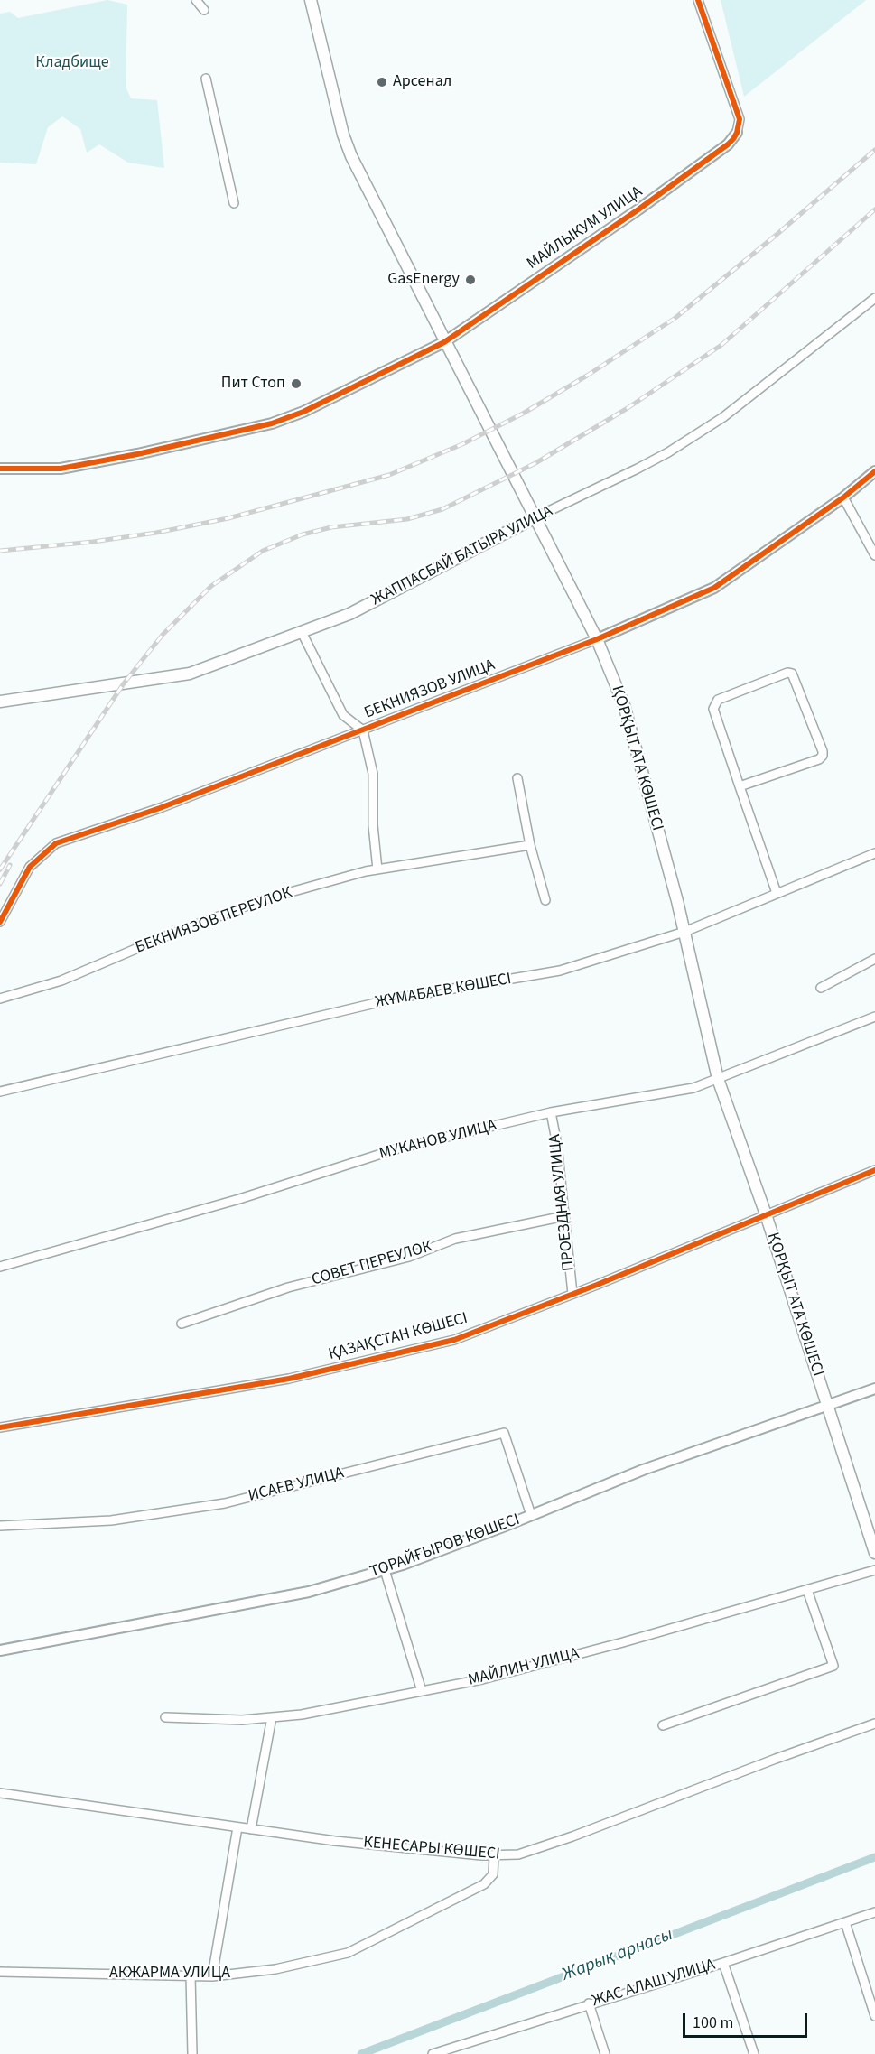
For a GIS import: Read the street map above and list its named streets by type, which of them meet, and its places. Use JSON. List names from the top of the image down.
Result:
{
  "streets": {
    "main road": ["ЖАППАСБАЙ БАТЫРА УЛИЦА", "ҚОРҚЫТ АТА КӨШЕСІ"],
    "street": [
      "МАЙЛЫКУМ УЛИЦА",
      "БЕКНИЯЗОВ УЛИЦА",
      "БЕКНИЯЗОВ ПЕРЕУЛОК",
      "ЖҰМАБАЕВ КӨШЕСІ",
      "МУКАНОВ УЛИЦА",
      "ПРОЕЗДНАЯ УЛИЦА",
      "СОВЕТ ПЕРЕУЛОК",
      "ҚАЗАҚСТАН КӨШЕСІ",
      "ИСАЕВ УЛИЦА",
      "ТОРАЙҒЫРОВ КӨШЕСІ",
      "МАЙЛИН УЛИЦА",
      "КЕНЕСАРЫ КӨШЕСІ",
      "АКЖАРМА УЛИЦА",
      "ЖАС АЛАШ УЛИЦА"
    ]
  },
  "crossings": [
    ["МАЙЛЫКУМ УЛИЦА", "ҚОРҚЫТ АТА КӨШЕСІ"],
    ["ЖАППАСБАЙ БАТЫРА УЛИЦА", "ҚОРҚЫТ АТА КӨШЕСІ"],
    ["БЕКНИЯЗОВ УЛИЦА", "ҚОРҚЫТ АТА КӨШЕСІ"],
    ["ҚОРҚЫТ АТА КӨШЕСІ", "ЖҰМАБАЕВ КӨШЕСІ"],
    ["ҚОРҚЫТ АТА КӨШЕСІ", "МУКАНОВ УЛИЦА"],
    ["ҚОРҚЫТ АТА КӨШЕСІ", "ҚАЗАҚСТАН КӨШЕСІ"],
    ["ҚОРҚЫТ АТА КӨШЕСІ", "ТОРАЙҒЫРОВ КӨШЕСІ"],
    ["МУКАНОВ УЛИЦА", "ПРОЕЗДНАЯ УЛИЦА"],
    ["ПРОЕЗДНАЯ УЛИЦА", "СОВЕТ ПЕРЕУЛОК"],
    ["ПРОЕЗДНАЯ УЛИЦА", "ҚАЗАҚСТАН КӨШЕСІ"],
    ["ИСАЕВ УЛИЦА", "ТОРАЙҒЫРОВ КӨШЕСІ"],
    ["КЕНЕСАРЫ КӨШЕСІ", "АКЖАРМА УЛИЦА"]
  ],
  "water": ["Жарық арнасы"],
  "parks": ["Кладбище"],
  "places": ["Арсенал", "GasEnergy", "Пит Стоп"],
  "scale_bar": "100 m"
}
